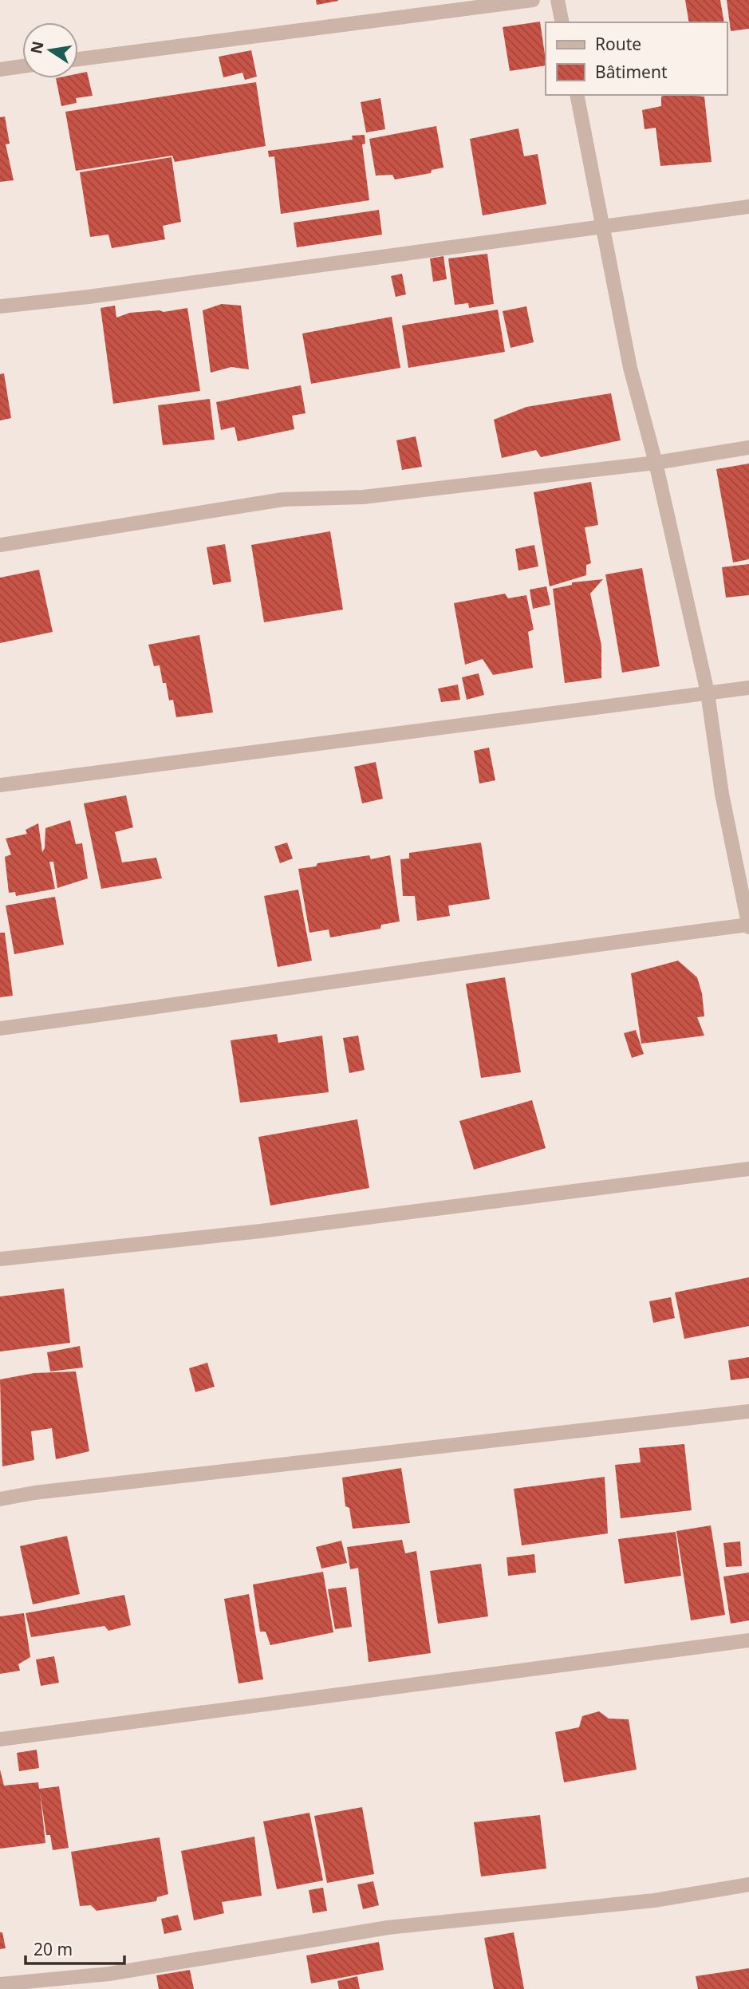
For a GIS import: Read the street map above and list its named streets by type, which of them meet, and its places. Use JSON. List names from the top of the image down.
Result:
{
  "legend": ["Route", "Bâtiment"],
  "scale_bar": "20 m",
  "north": "left"
}
